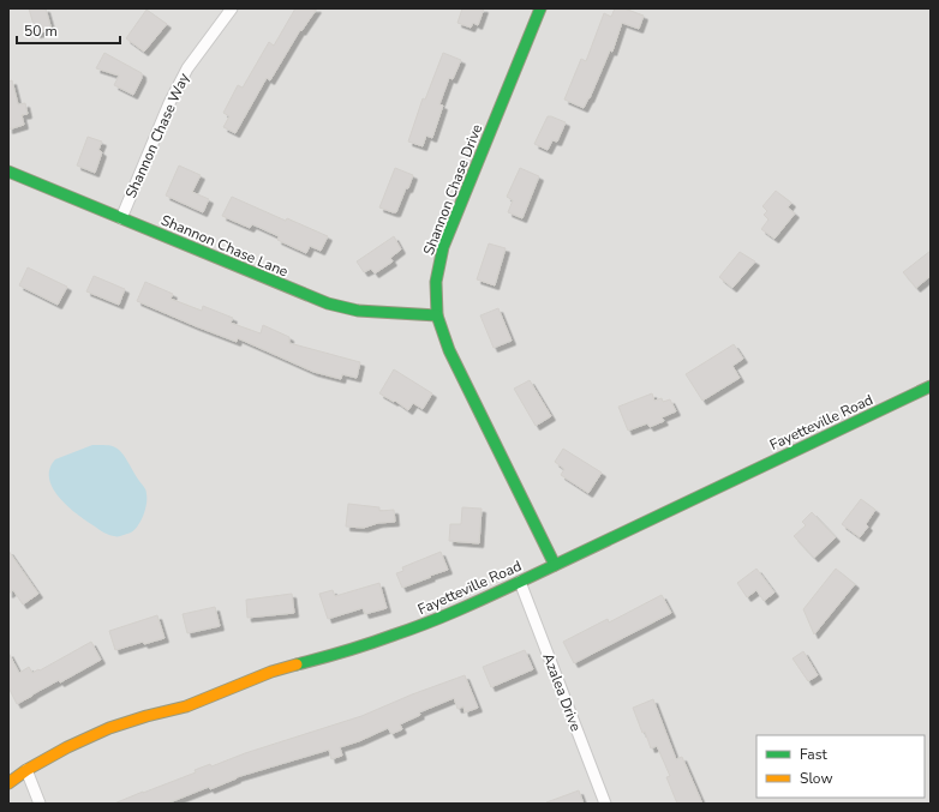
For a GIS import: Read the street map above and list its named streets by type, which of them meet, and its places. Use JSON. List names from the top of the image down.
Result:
{
  "streets": {
    "street": [
      "Shannon Chase Way",
      "Shannon Chase Drive",
      "Shannon Chase Lane",
      "Fayetteville Road",
      "Azalea Drive"
    ]
  },
  "crossings": [
    ["Shannon Chase Way", "Shannon Chase Lane"],
    ["Shannon Chase Drive", "Shannon Chase Lane"],
    ["Shannon Chase Drive", "Fayetteville Road"],
    ["Fayetteville Road", "Azalea Drive"]
  ],
  "legend": ["Fast", "Slow"],
  "scale_bar": "50 m"
}
